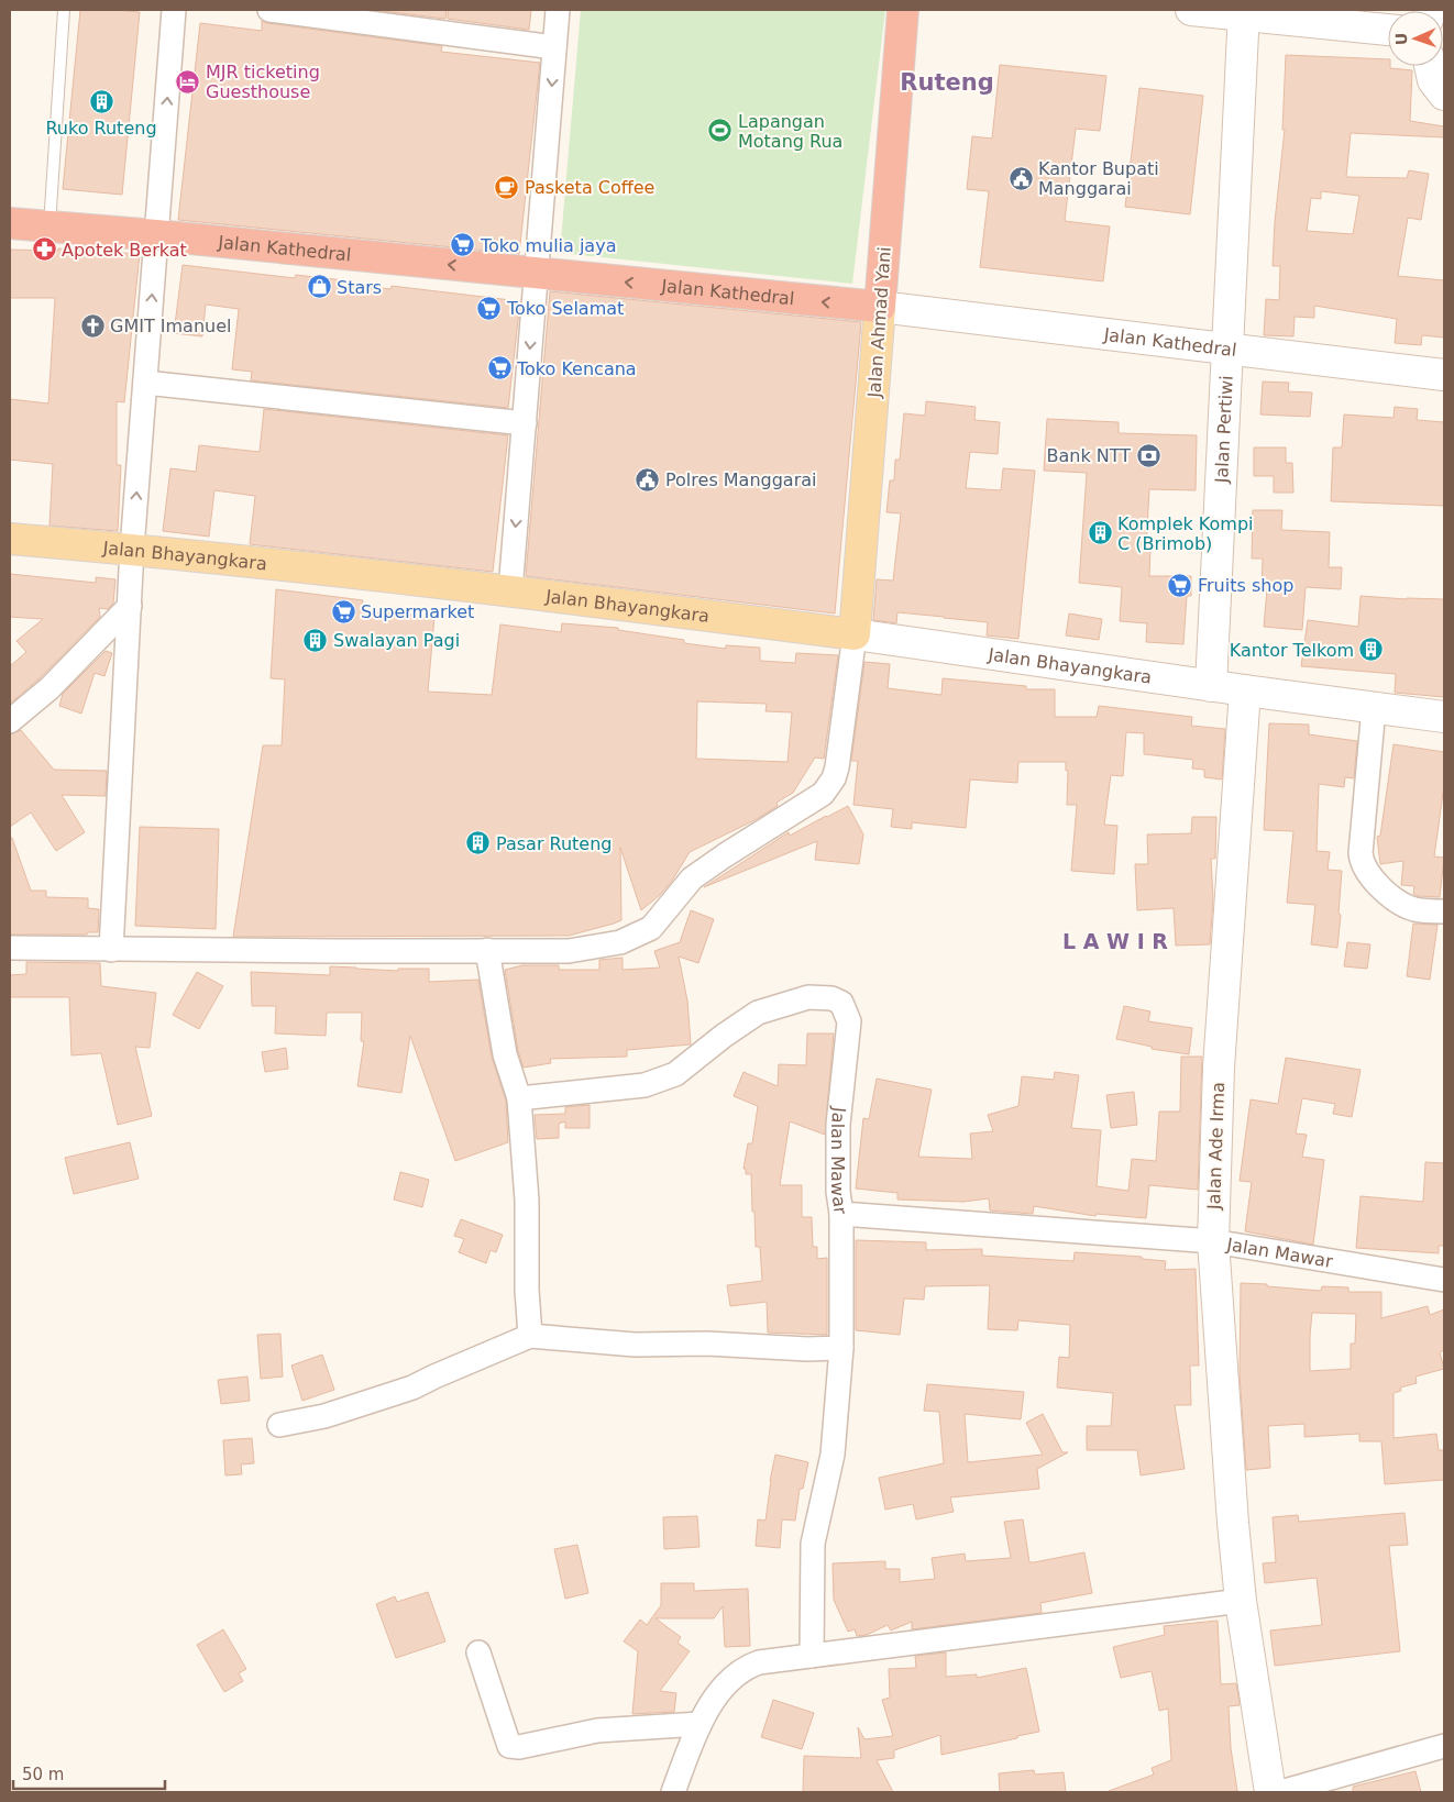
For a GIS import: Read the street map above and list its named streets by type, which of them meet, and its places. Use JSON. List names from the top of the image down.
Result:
{
  "streets": {
    "highway": ["Jalan Kathedral", "Jalan Ahmad Yani"],
    "main road": ["Jalan Bhayangkara"],
    "street": ["Jalan Pertiwi", "Jalan Ade Irma", "Jalan Mawar"]
  },
  "crossings": [
    ["Jalan Kathedral", "Jalan Ahmad Yani"],
    ["Jalan Kathedral", "Jalan Pertiwi"],
    ["Jalan Ahmad Yani", "Jalan Bhayangkara"],
    ["Jalan Pertiwi", "Jalan Bhayangkara"],
    ["Jalan Bhayangkara", "Jalan Ade Irma"],
    ["Jalan Ade Irma", "Jalan Mawar"]
  ],
  "one_way": ["Jalan Kathedral"],
  "districts": ["Ruteng", "L A W I R"],
  "places": {
    "hotel": ["MJR ticketing Guesthouse"],
    "building": [
      "Ruko Ruteng",
      "Komplek Kompi C (Brimob)",
      "Swalayan Pagi",
      "Kantor Telkom",
      "Pasar Ruteng"
    ],
    "sports": ["Lapangan Motang Rua"],
    "public building": ["Kantor Bupati Manggarai", "Polres Manggarai"],
    "cafe": ["Pasketa Coffee"],
    "supermarket": [
      "Toko mulia jaya",
      "Toko Selamat",
      "Toko Kencana",
      "Fruits shop",
      "Supermarket"
    ],
    "pharmacy": ["Apotek Berkat"],
    "shop": ["Stars"],
    "church": ["GMIT Imanuel"],
    "bank": ["Bank NTT"]
  },
  "scale_bar": "50 m",
  "north": "left"
}
